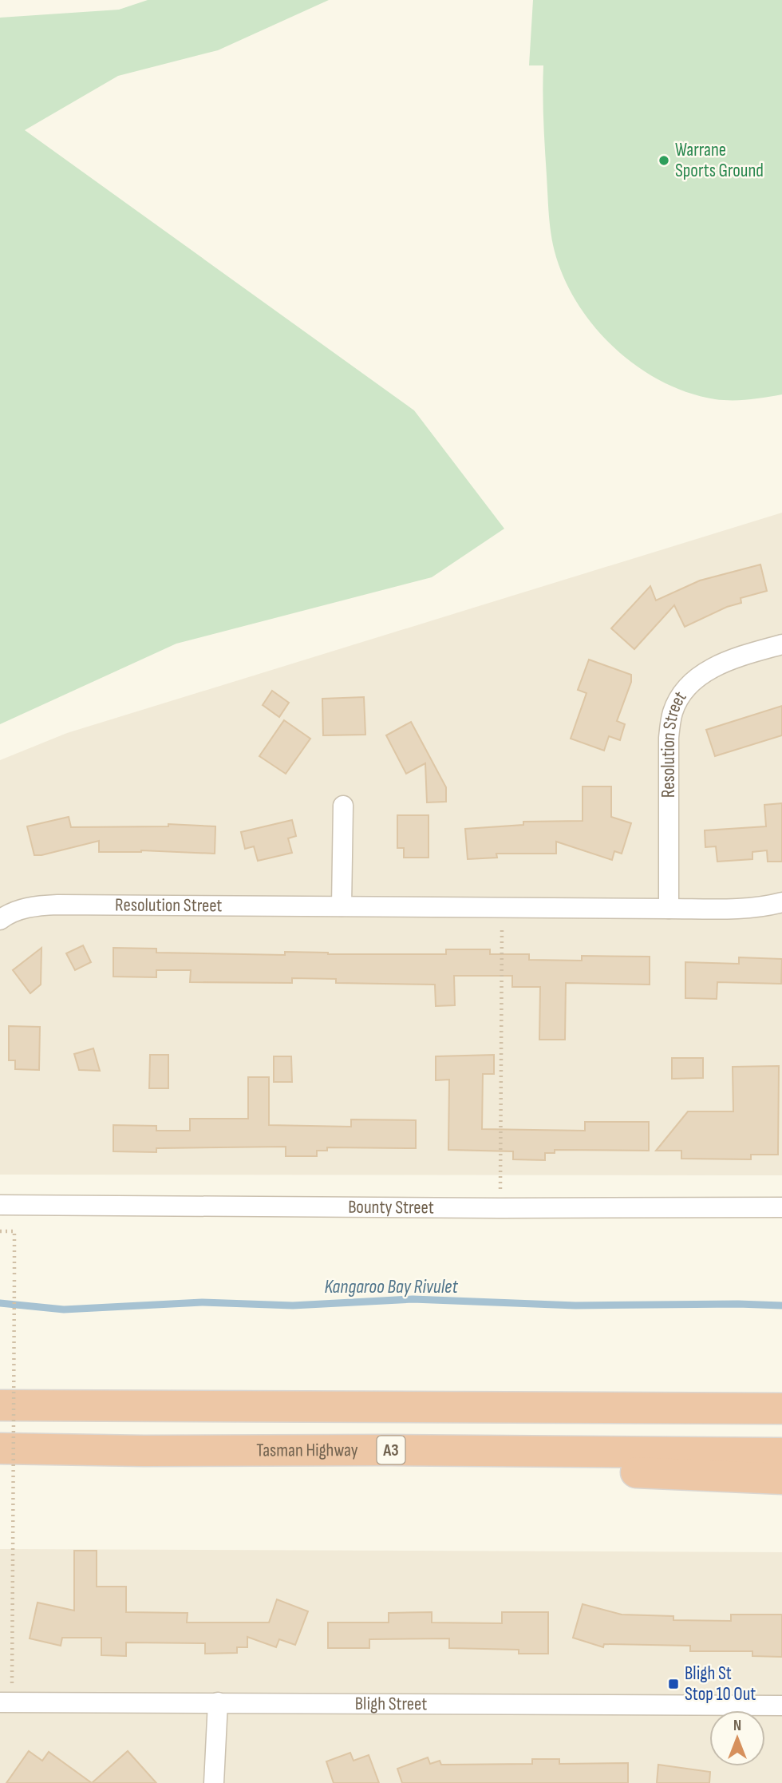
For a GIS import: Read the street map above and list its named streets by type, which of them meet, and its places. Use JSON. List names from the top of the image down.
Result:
{
  "streets": {
    "highway": ["A3", "Tasman Highway"],
    "street": ["Resolution Street", "Bounty Street", "Bligh Street"]
  },
  "water": ["Kangaroo Bay Rivulet"],
  "places": {
    "other": ["Warrane Sports Ground"],
    "transit": ["Bligh St Stop 10 Out"]
  },
  "north": "top"
}
